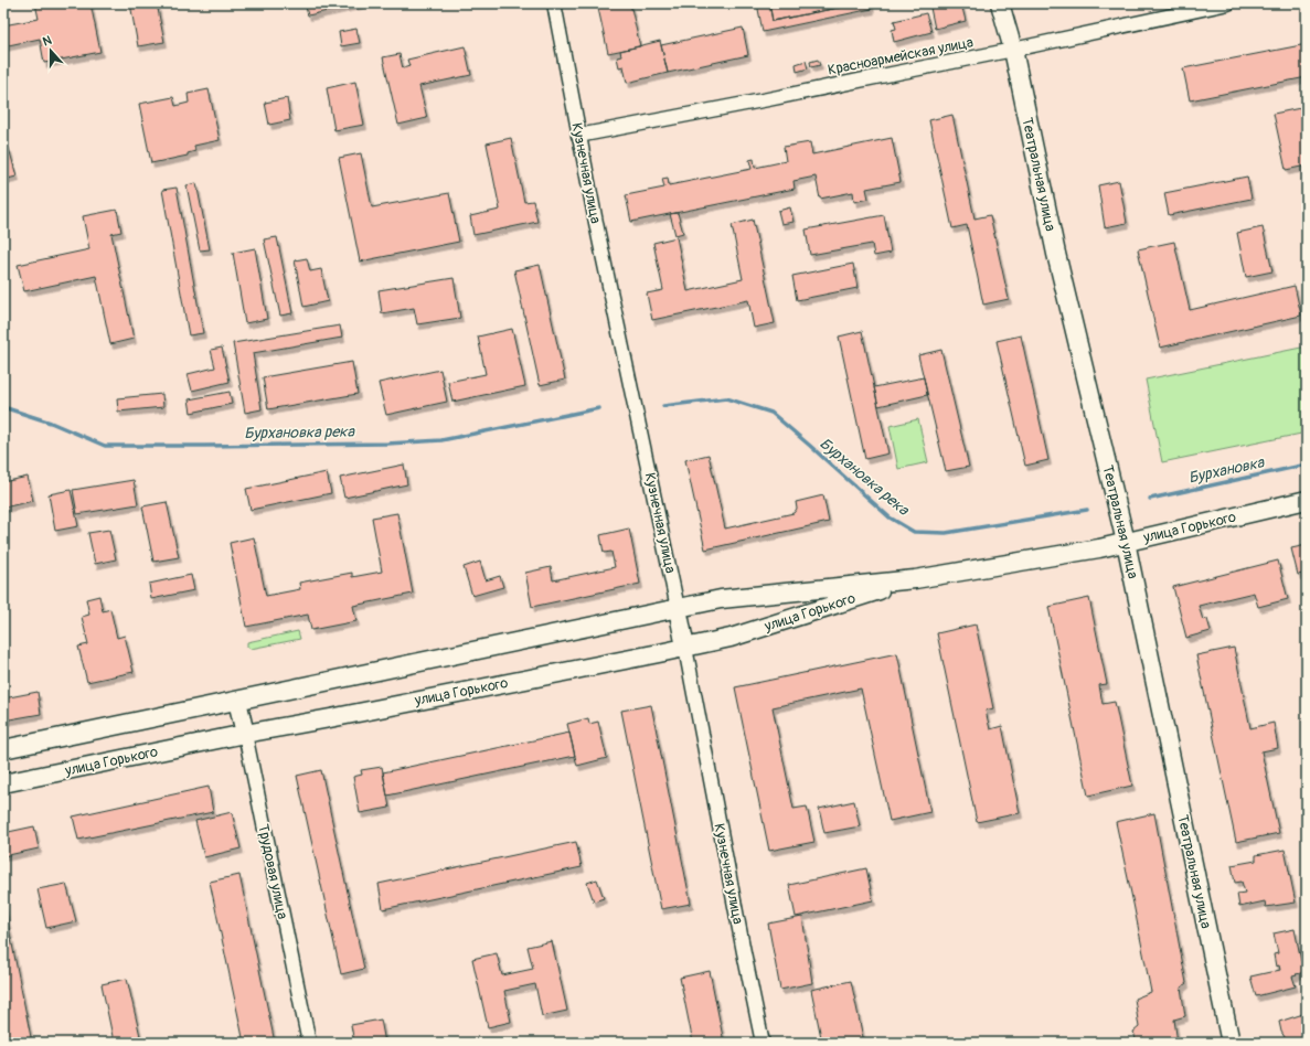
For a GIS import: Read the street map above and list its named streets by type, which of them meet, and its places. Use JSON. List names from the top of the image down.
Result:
{
  "streets": {
    "main road": [
      "Кузнечная улица",
      "Театральная улица",
      "улица Горького",
      "Трудовая улица"
    ],
    "street": ["Красноармейская улица"]
  },
  "crossings": [
    ["Красноармейская улица", "Кузнечная улица"],
    ["Красноармейская улица", "Театральная улица"],
    ["Кузнечная улица", "улица Горького"],
    ["Театральная улица", "улица Горького"],
    ["улица Горького", "Трудовая улица"]
  ],
  "water": ["Бурхановка река", "Бурхановка"],
  "north": "top"
}
